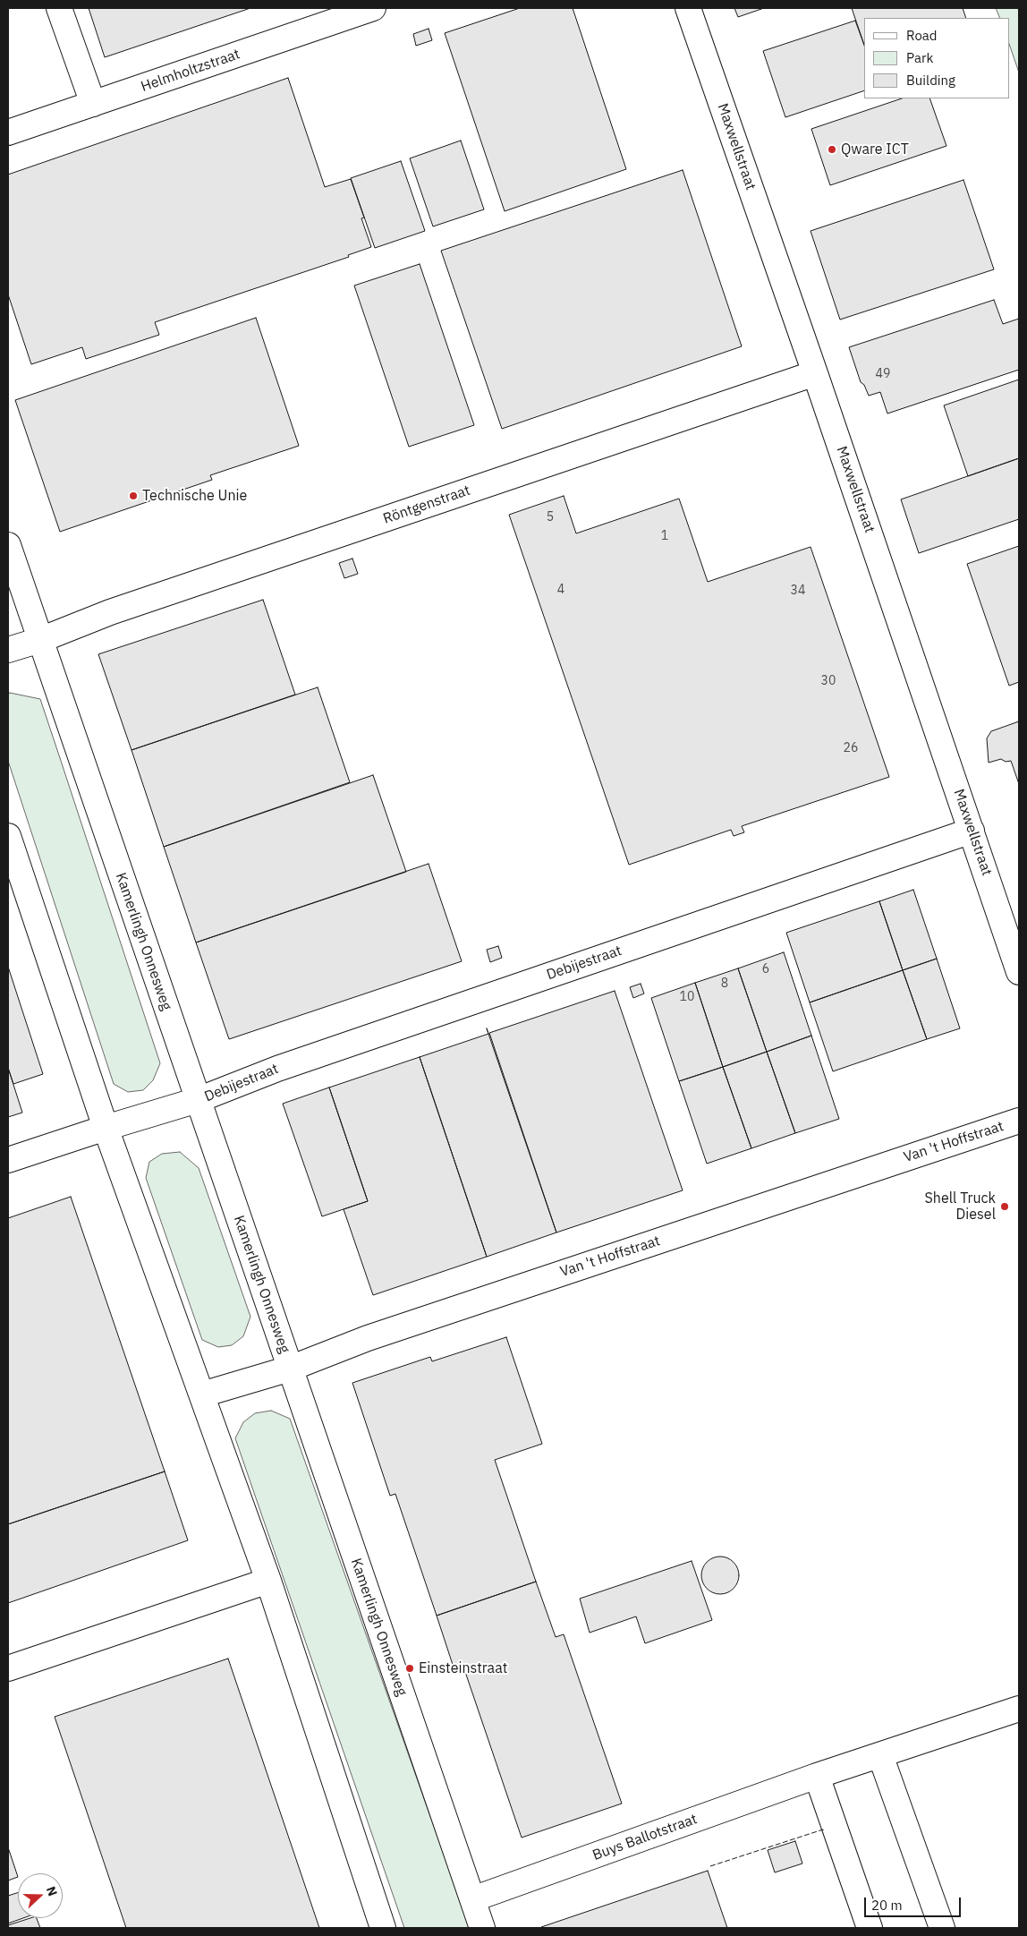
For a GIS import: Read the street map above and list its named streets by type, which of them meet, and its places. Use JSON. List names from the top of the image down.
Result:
{
  "streets": {
    "street": [
      "Helmholtzstraat",
      "Maxwellstraat",
      "Röntgenstraat",
      "Kamerlingh Onnesweg",
      "Debijestraat",
      "Van 't Hoffstraat",
      "Buys Ballotstraat"
    ]
  },
  "crossings": [
    ["Maxwellstraat", "Röntgenstraat"],
    ["Maxwellstraat", "Debijestraat"],
    ["Röntgenstraat", "Kamerlingh Onnesweg"],
    ["Kamerlingh Onnesweg", "Debijestraat"],
    ["Kamerlingh Onnesweg", "Van 't Hoffstraat"],
    ["Kamerlingh Onnesweg", "Buys Ballotstraat"]
  ],
  "places": [
    "Qware ICT",
    "Technische Unie",
    "Shell Truck Diesel",
    "Einsteinstraat"
  ],
  "house_numbers": [
    "49",
    "5",
    "1",
    "4",
    "34",
    "30",
    "26",
    "6",
    "8",
    "10"
  ],
  "legend": ["Road", "Park", "Building"],
  "scale_bar": "20 m",
  "north": "right"
}
